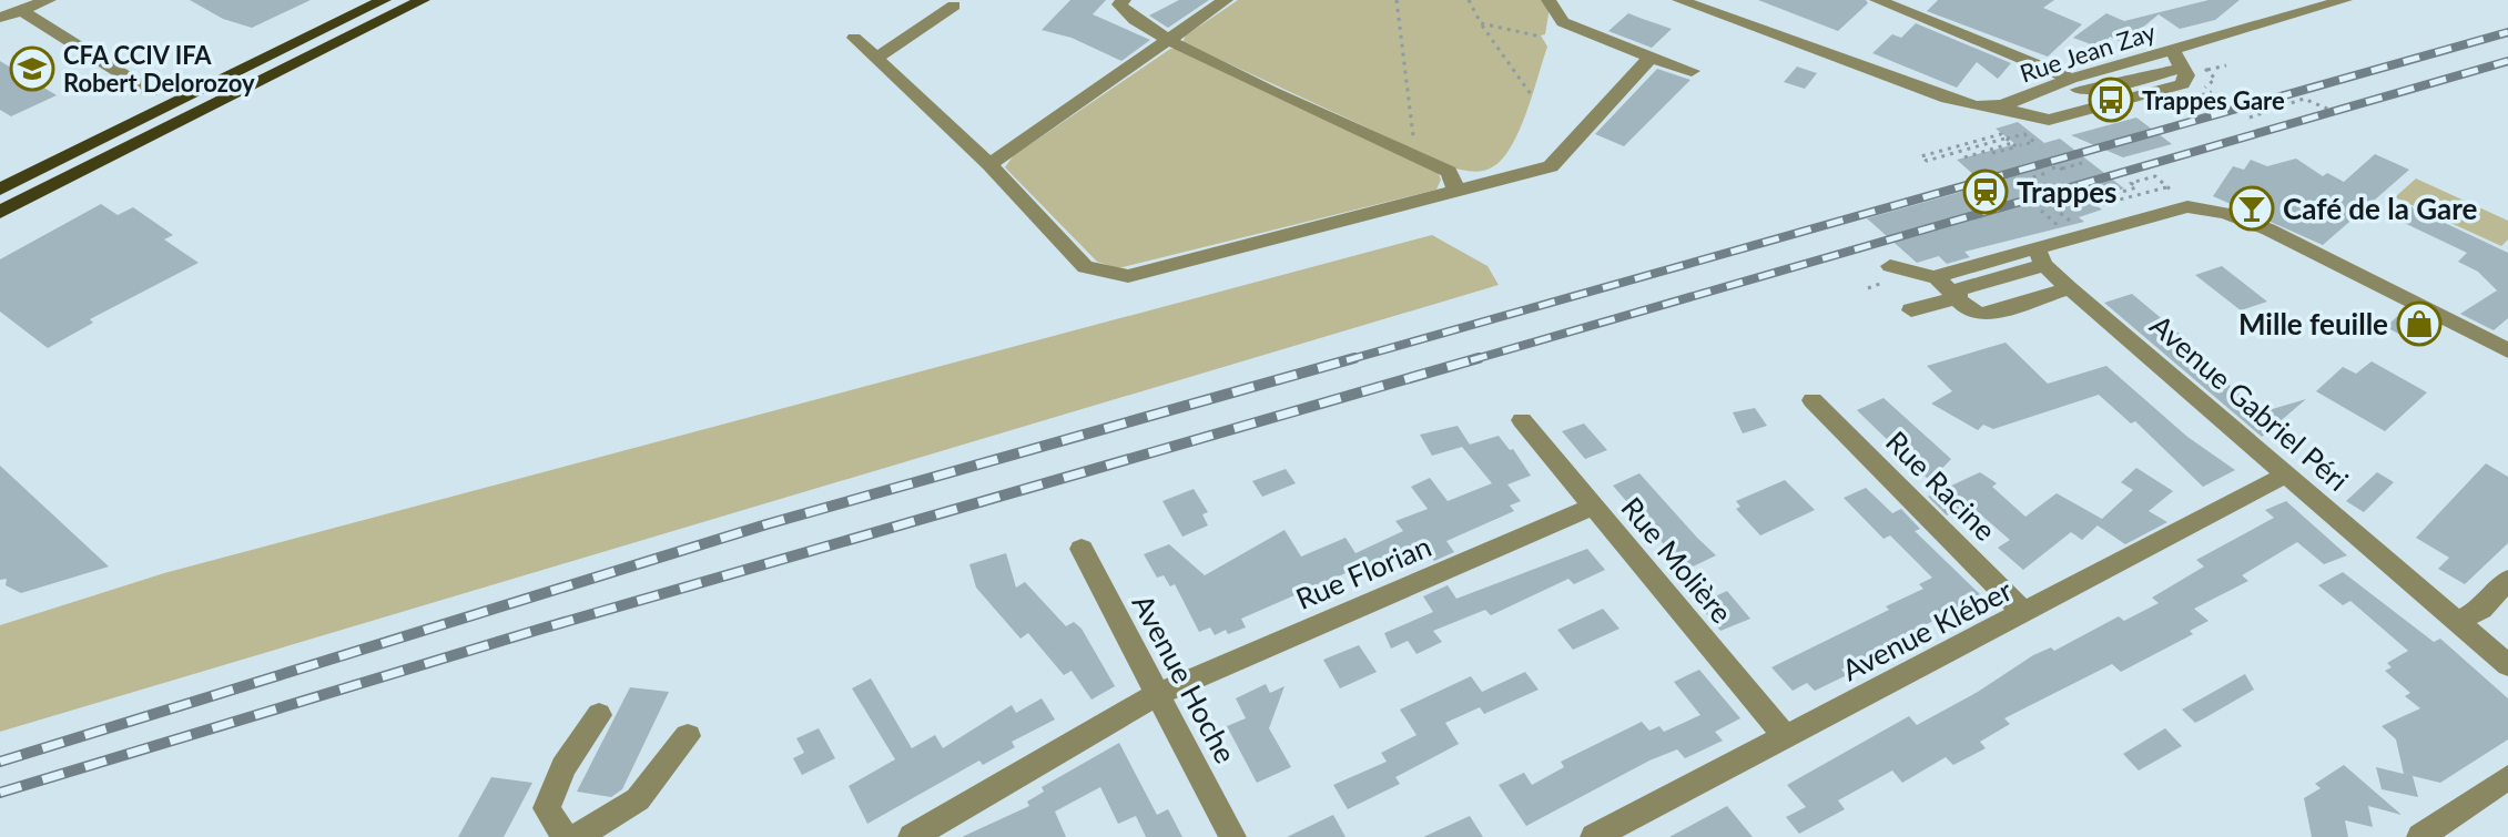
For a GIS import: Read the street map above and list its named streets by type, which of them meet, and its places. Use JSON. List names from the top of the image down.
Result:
{
  "streets": {
    "street": [
      "Rue Jean Zay",
      "Avenue Gabriel Péri",
      "Rue Racine",
      "Rue Molière",
      "Rue Florian",
      "Avenue Kléber",
      "Avenue Hoche"
    ]
  },
  "crossings": [
    ["Avenue Gabriel Péri", "Avenue Kléber"],
    ["Rue Racine", "Avenue Kléber"],
    ["Rue Molière", "Rue Florian"],
    ["Rue Molière", "Avenue Kléber"],
    ["Rue Florian", "Avenue Hoche"]
  ],
  "places": {
    "school or university": ["CFA CCIV IFA Robert Delorozoy"],
    "bus stop": ["Trappes Gare"],
    "station": ["Trappes"],
    "bar": ["Café de la Gare"],
    "shop": ["Mille feuille"]
  }
}
